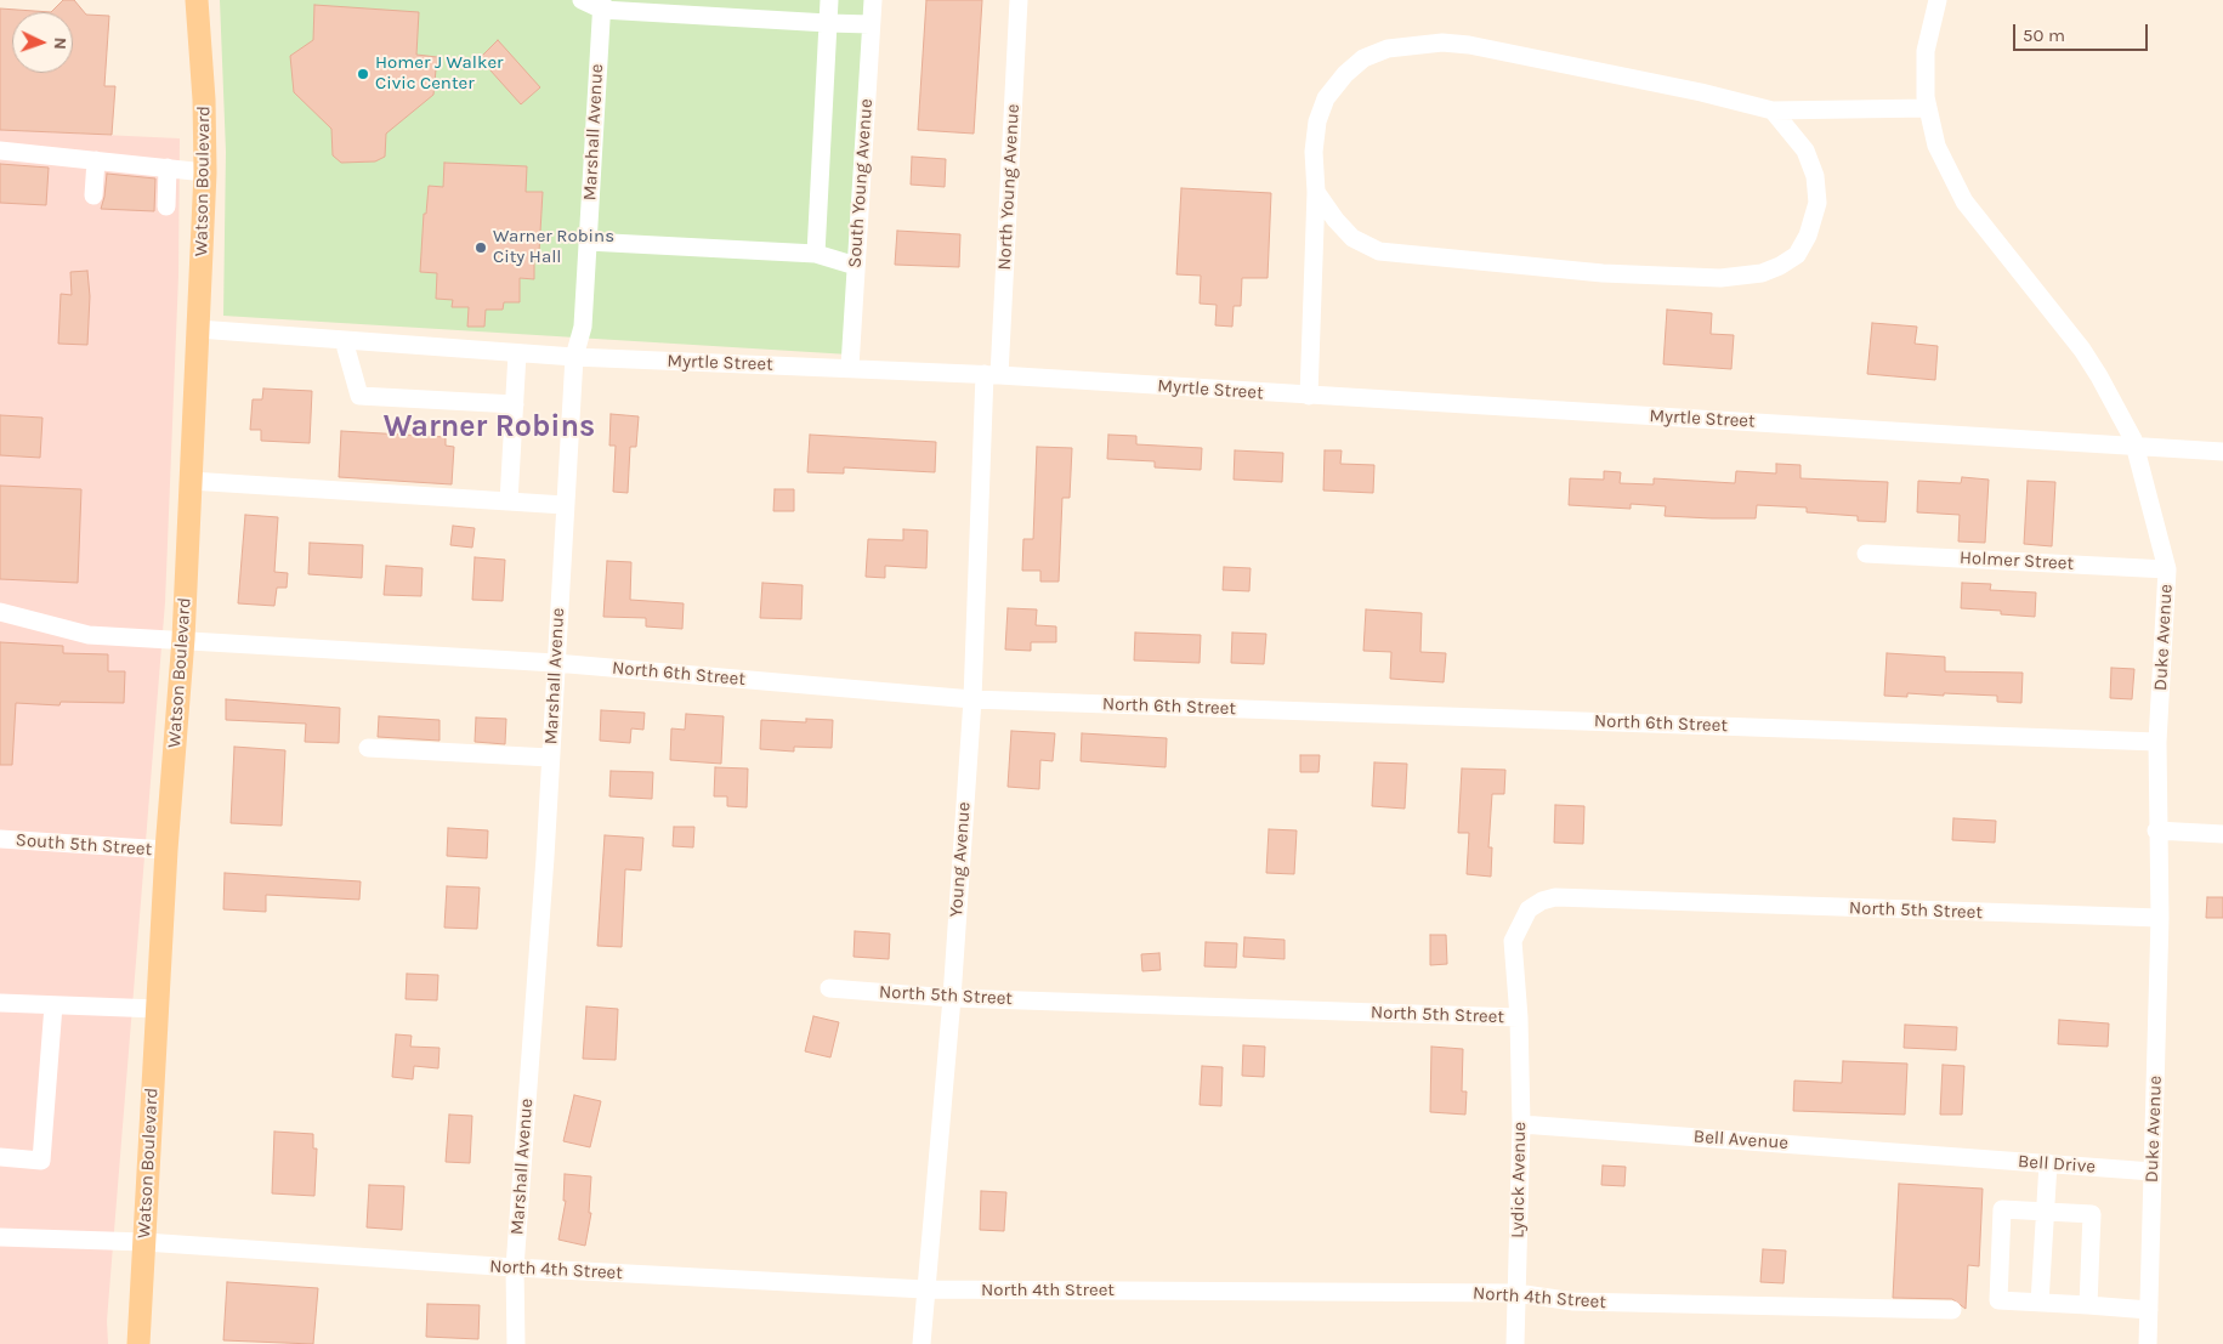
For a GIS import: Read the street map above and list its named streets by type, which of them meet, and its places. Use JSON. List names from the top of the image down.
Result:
{
  "streets": {
    "main road": ["Watson Boulevard"],
    "street": [
      "Marshall Avenue",
      "South Young Avenue",
      "North Young Avenue",
      "Myrtle Street",
      "Holmer Street",
      "Duke Avenue",
      "North 6th Street",
      "South 5th Street",
      "Young Avenue",
      "North 5th Street",
      "Bell Avenue",
      "Bell Drive",
      "Lydick Avenue",
      "North 4th Street"
    ]
  },
  "crossings": [
    ["Marshall Avenue", "Myrtle Street"],
    ["Marshall Avenue", "North 6th Street"],
    ["Marshall Avenue", "North 4th Street"],
    ["Watson Boulevard", "Myrtle Street"],
    ["Watson Boulevard", "North 6th Street"],
    ["Watson Boulevard", "South 5th Street"],
    ["Watson Boulevard", "North 4th Street"],
    ["South Young Avenue", "Myrtle Street"],
    ["North Young Avenue", "Myrtle Street"],
    ["North Young Avenue", "Young Avenue"],
    ["Myrtle Street", "Duke Avenue"],
    ["Myrtle Street", "Young Avenue"],
    ["Holmer Street", "Duke Avenue"],
    ["Duke Avenue", "North 6th Street"],
    ["Duke Avenue", "North 5th Street"],
    ["Duke Avenue", "Bell Drive"],
    ["North 6th Street", "Young Avenue"],
    ["Young Avenue", "North 5th Street"],
    ["Young Avenue", "North 4th Street"],
    ["North 5th Street", "Lydick Avenue"],
    ["Bell Avenue", "Bell Drive"],
    ["Bell Avenue", "Lydick Avenue"],
    ["Lydick Avenue", "North 4th Street"]
  ],
  "districts": ["Warner Robins"],
  "places": ["Homer J Walker Civic Center", "Warner Robins City Hall"],
  "scale_bar": "50 m",
  "north": "right"
}
